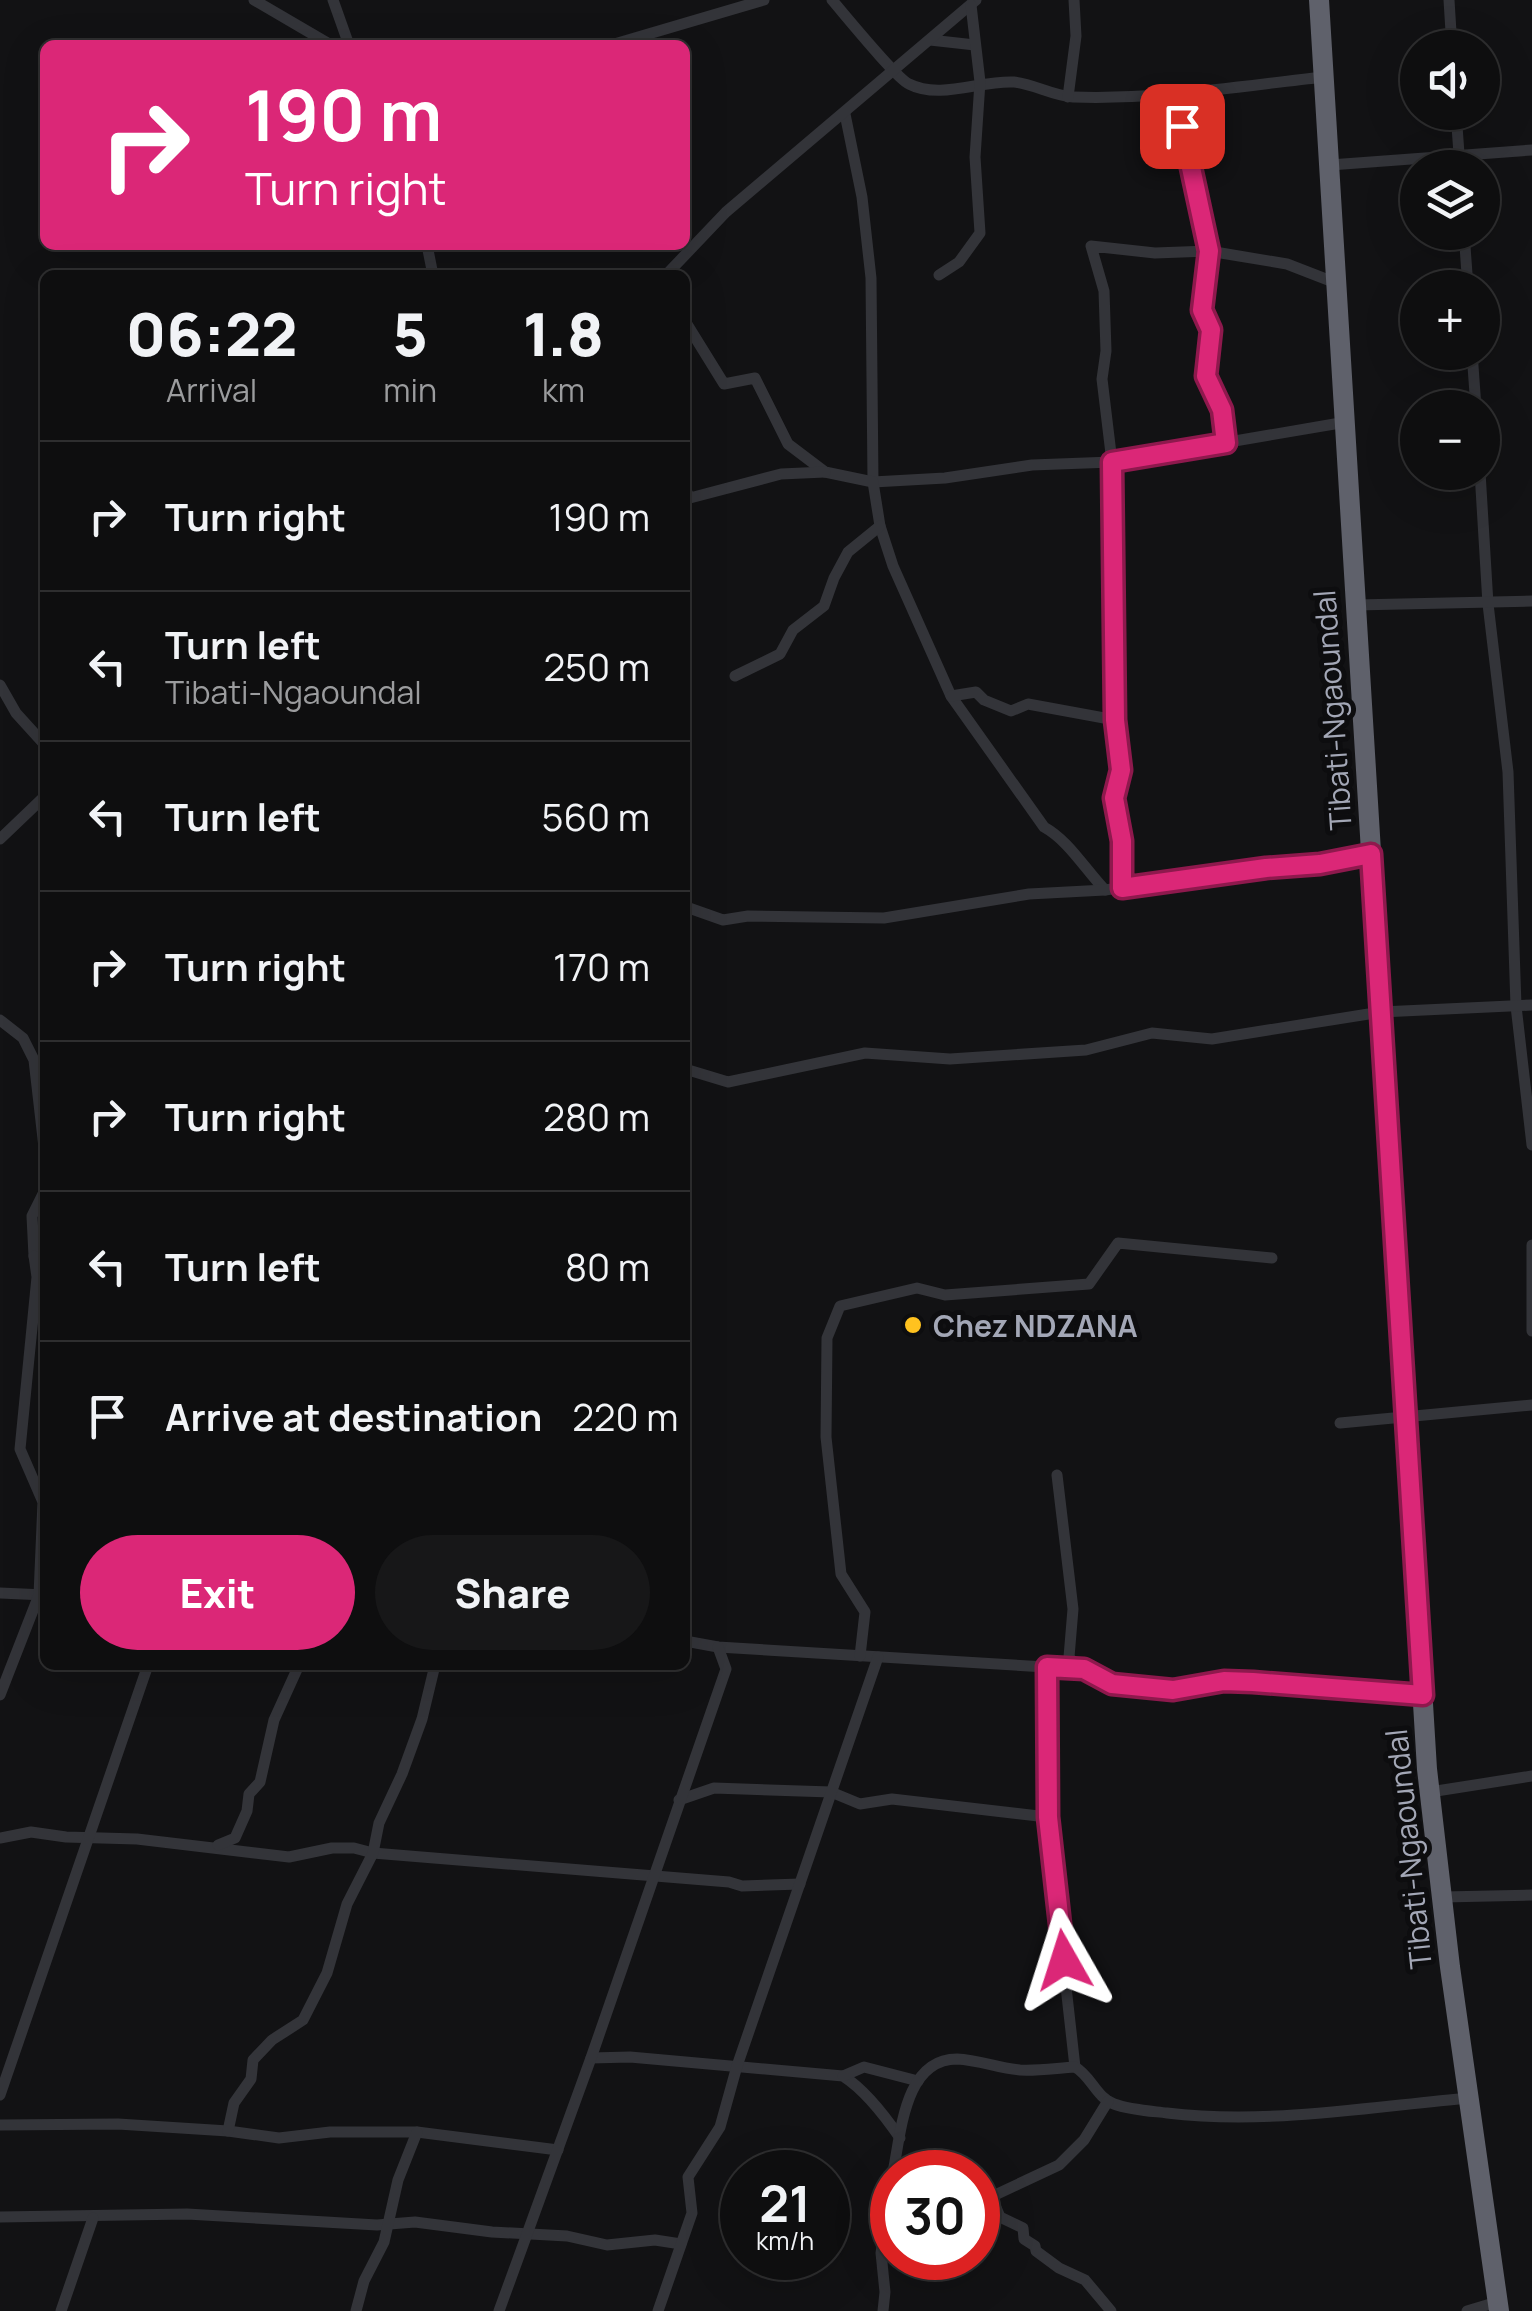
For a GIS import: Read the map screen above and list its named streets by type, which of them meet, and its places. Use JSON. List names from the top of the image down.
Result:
{
  "streets": {
    "highway": ["Tibati-Ngaoundal"]
  },
  "places": ["Chez NDZANA"],
  "page": {
    "map_buttons": ["+", "−"],
    "turn": ["190 m", "Turn right"],
    "eta": [
      "06:22",
      "Arrival",
      "5",
      "min",
      "1.8",
      "km"
    ],
    "list": [
      {
        "name": "Turn right",
        "value": "190 m"
      },
      {
        "name": "Turn left",
        "note": "Tibati-Ngaoundal",
        "value": "250 m"
      },
      {
        "name": "Turn left",
        "value": "560 m"
      },
      {
        "name": "Turn right",
        "value": "170 m"
      },
      {
        "name": "Turn right",
        "value": "280 m"
      },
      {
        "name": "Turn left",
        "value": "80 m"
      },
      {
        "name": "Arrive at destination",
        "value": "220 m"
      }
    ],
    "buttons": ["Exit", "Share"],
    "speed": "21 km/h",
    "limit": "30"
  }
}
